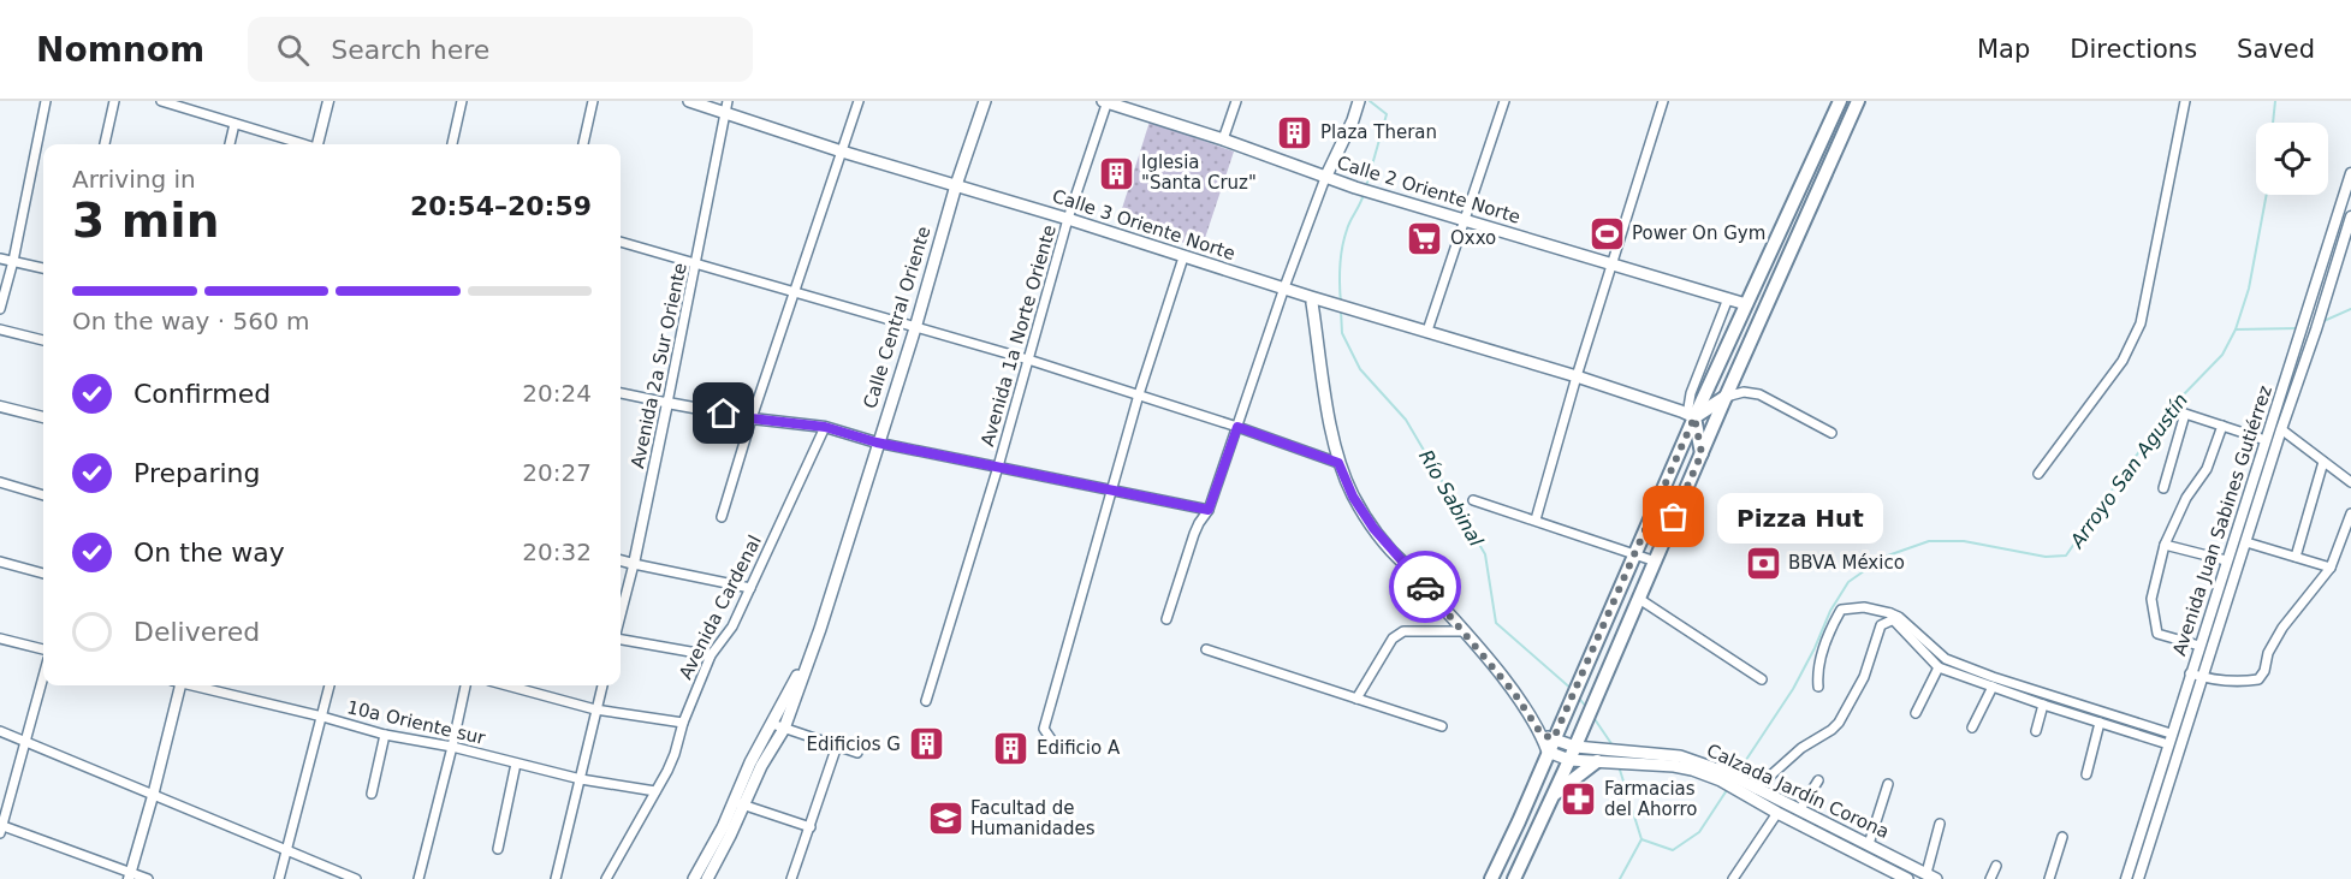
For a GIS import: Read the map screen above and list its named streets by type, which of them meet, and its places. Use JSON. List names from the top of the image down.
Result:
{
  "streets": {
    "main road": [
      "Calle 2 Oriente Norte",
      "Calle 3 Oriente Norte",
      "Calle Central Oriente",
      "Calzada Jardín Corona"
    ],
    "street": [
      "Avenida 1a Norte Oriente",
      "Avenida 2a Sur Oriente",
      "Avenida Juan Sabines Gutiérrez",
      "Avenida Cardenal",
      "10a Oriente sur"
    ]
  },
  "crossings": [
    ["Calle 2 Oriente Norte", "Avenida 1a Norte Oriente"],
    ["Calle 3 Oriente Norte", "Calle Central Oriente"],
    ["Calle 3 Oriente Norte", "Avenida 1a Norte Oriente"],
    ["Calle 3 Oriente Norte", "Avenida 2a Sur Oriente"],
    ["Avenida Cardenal", "10a Oriente sur"]
  ],
  "water": ["Arroyo San Agustín", "Río Sabinal"],
  "places": {
    "building": [
      "Plaza Theran",
      "Iglesia \"Santa Cruz\"",
      "Edificios G",
      "Edificio A"
    ],
    "sports": ["Power On Gym"],
    "supermarket": ["Oxxo"],
    "other": ["Pizza Hut"],
    "bank": ["BBVA México"],
    "pharmacy": ["Farmacias del Ahorro"],
    "school or university": ["Facultad de Humanidades"]
  },
  "page": {
    "header": "Nomnom",
    "search": "Search here",
    "nav": ["Map", "Directions", "Saved"],
    "heading": ["3 min", "Arriving in", "20:54–20:59"],
    "bar": "On the way · 560 m",
    "list": [
      ["Confirmed", "20:24"],
      ["Preparing", "20:27"],
      ["On the way", "20:32"],
      "Delivered"
    ],
    "bubble": "Pizza Hut"
  }
}
